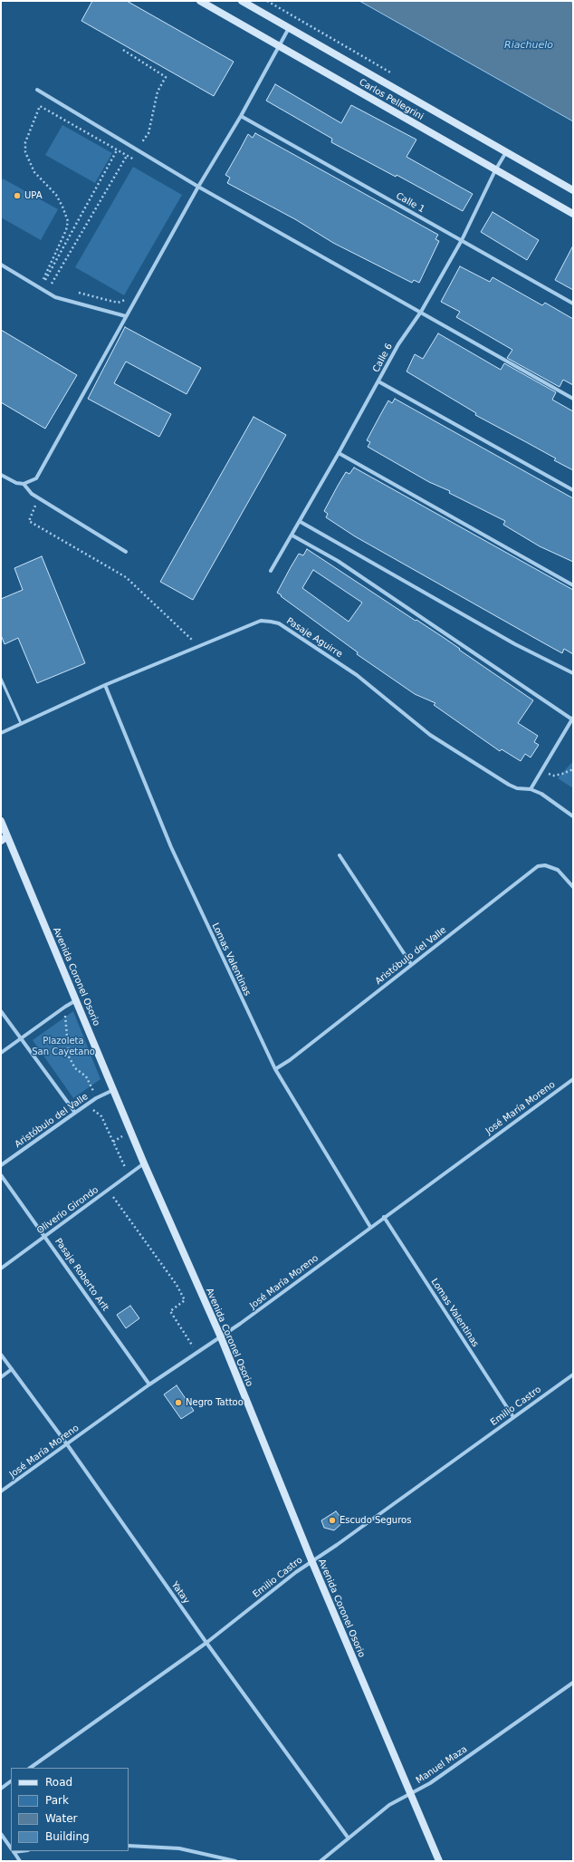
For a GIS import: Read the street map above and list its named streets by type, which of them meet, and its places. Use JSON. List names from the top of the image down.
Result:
{
  "streets": {
    "street": [
      "Carlos Pellegrini",
      "Calle 1",
      "Calle 6",
      "Pasaje Aguirre",
      "Aristóbulo del Valle",
      "Lomas Valentinas",
      "Avenida Coronel Osorio",
      "José María Moreno",
      "Oliverio Girondo",
      "Pasaje Roberto Arlt",
      "Emilio Castro",
      "Yatay",
      "Manuel Maza"
    ]
  },
  "crossings": [
    ["Carlos Pellegrini", "Calle 6"],
    ["Calle 1", "Calle 6"],
    ["Pasaje Aguirre", "Lomas Valentinas"],
    ["Aristóbulo del Valle", "Lomas Valentinas"],
    ["Aristóbulo del Valle", "Avenida Coronel Osorio"],
    ["Lomas Valentinas", "José María Moreno"],
    ["Lomas Valentinas", "Emilio Castro"],
    ["Avenida Coronel Osorio", "José María Moreno"],
    ["Avenida Coronel Osorio", "Oliverio Girondo"],
    ["Avenida Coronel Osorio", "Emilio Castro"],
    ["Avenida Coronel Osorio", "Manuel Maza"],
    ["José María Moreno", "Pasaje Roberto Arlt"],
    ["José María Moreno", "Yatay"],
    ["Oliverio Girondo", "Pasaje Roberto Arlt"],
    ["Emilio Castro", "Yatay"],
    ["Yatay", "Manuel Maza"]
  ],
  "water": ["Riachuelo"],
  "parks": ["Plazoleta San Cayetano"],
  "places": ["UPA", "Negro Tattoo", "Escudo Seguros"],
  "legend": [
    "Road",
    "Park",
    "Water",
    "Building"
  ]
}
